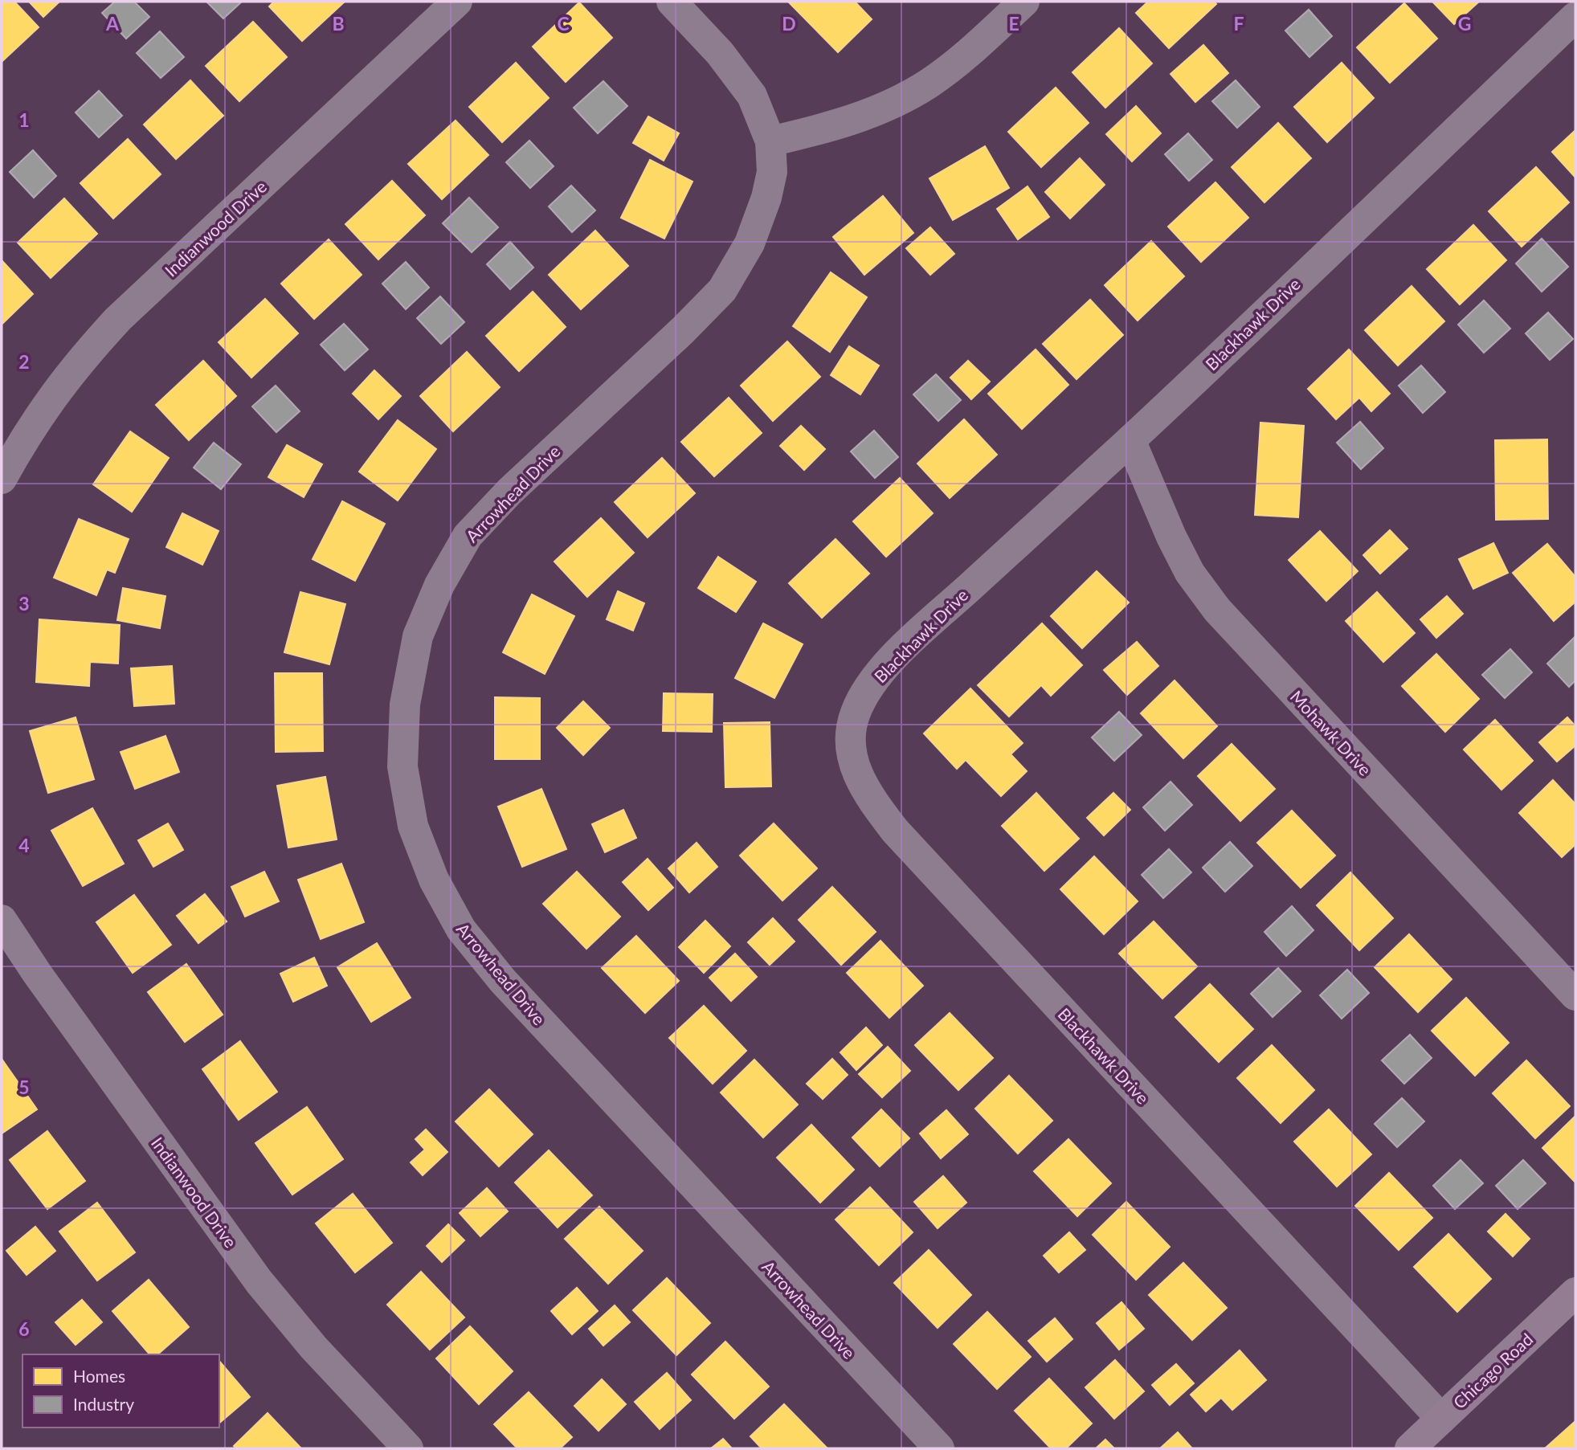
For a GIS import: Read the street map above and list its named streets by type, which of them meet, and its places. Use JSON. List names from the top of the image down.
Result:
{
  "streets": {
    "street": [
      "Indianwood Drive",
      "Blackhawk Drive",
      "Arrowhead Drive",
      "Mohawk Drive",
      "Chicago Road"
    ]
  },
  "crossings": [
    ["Blackhawk Drive", "Mohawk Drive"],
    ["Blackhawk Drive", "Chicago Road"]
  ],
  "legend": ["Homes", "Industry"],
  "grid": {
    "columns": [
      "A",
      "B",
      "C",
      "D",
      "E",
      "F",
      "G"
    ],
    "rows": [
      "1",
      "2",
      "3",
      "4",
      "5",
      "6"
    ]
  }
}
